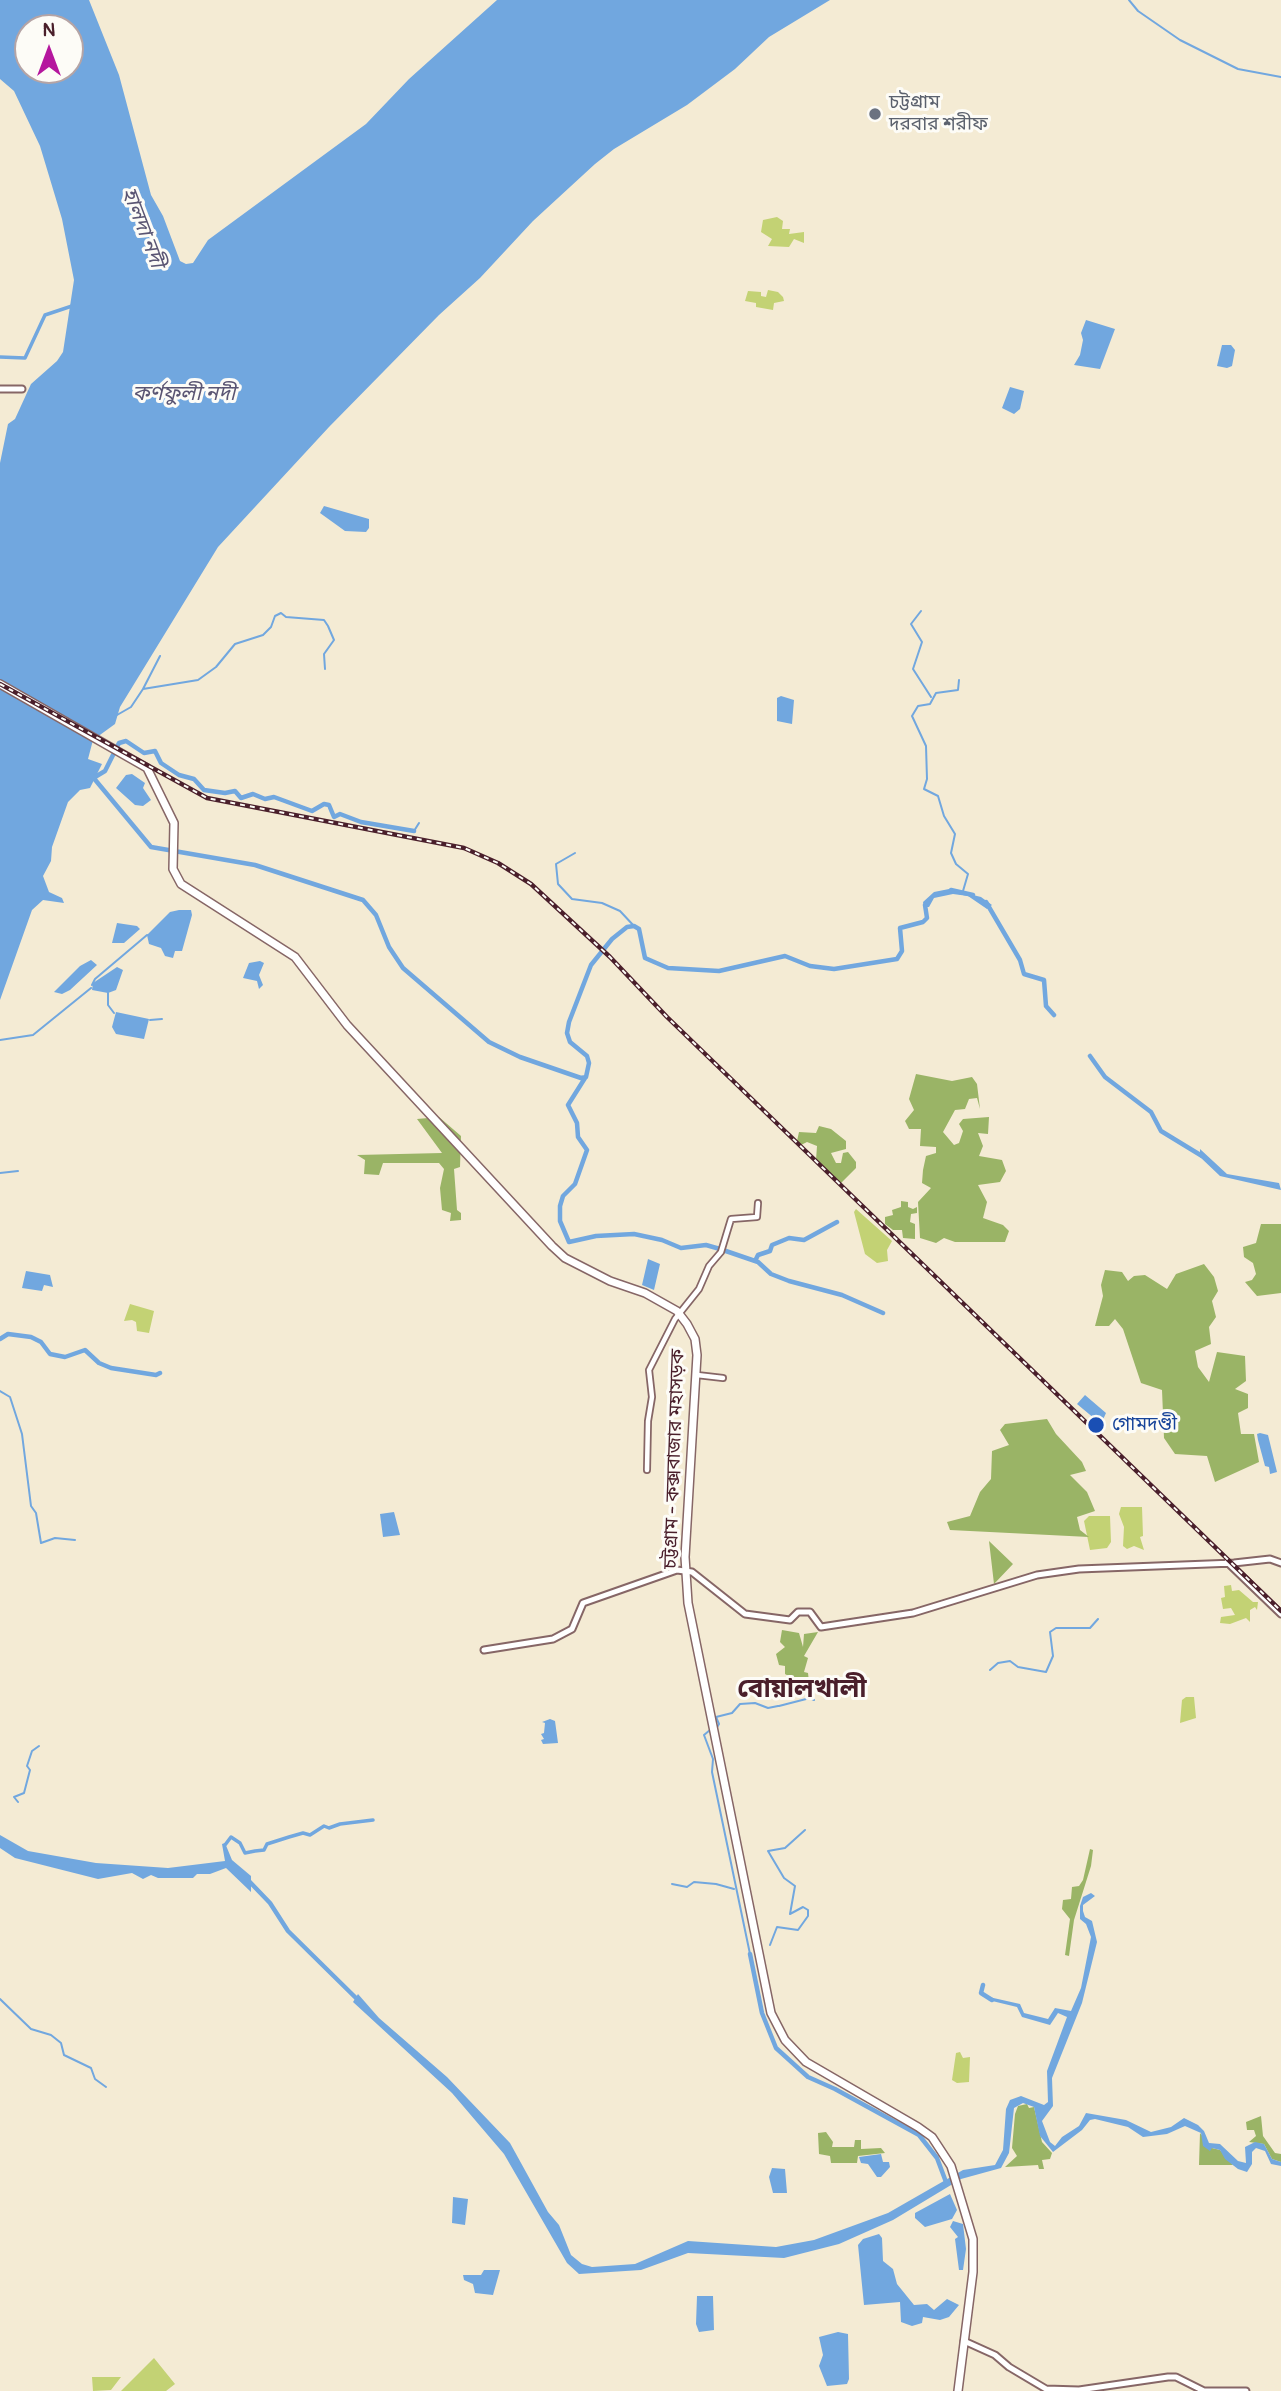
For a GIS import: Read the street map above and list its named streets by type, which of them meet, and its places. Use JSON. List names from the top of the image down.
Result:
{
  "streets": {
    "highway": ["চট্টগ্রাম - কক্সবাজার মহাসড়ক"]
  },
  "districts": ["বোয়ালখালী"],
  "water": ["হালদা নদী", "কর্ণফুলী নদী"],
  "places": ["চট্টগ্রাম দরবার শরীফ", "গোমদণ্ডী"],
  "north": "top"
}
